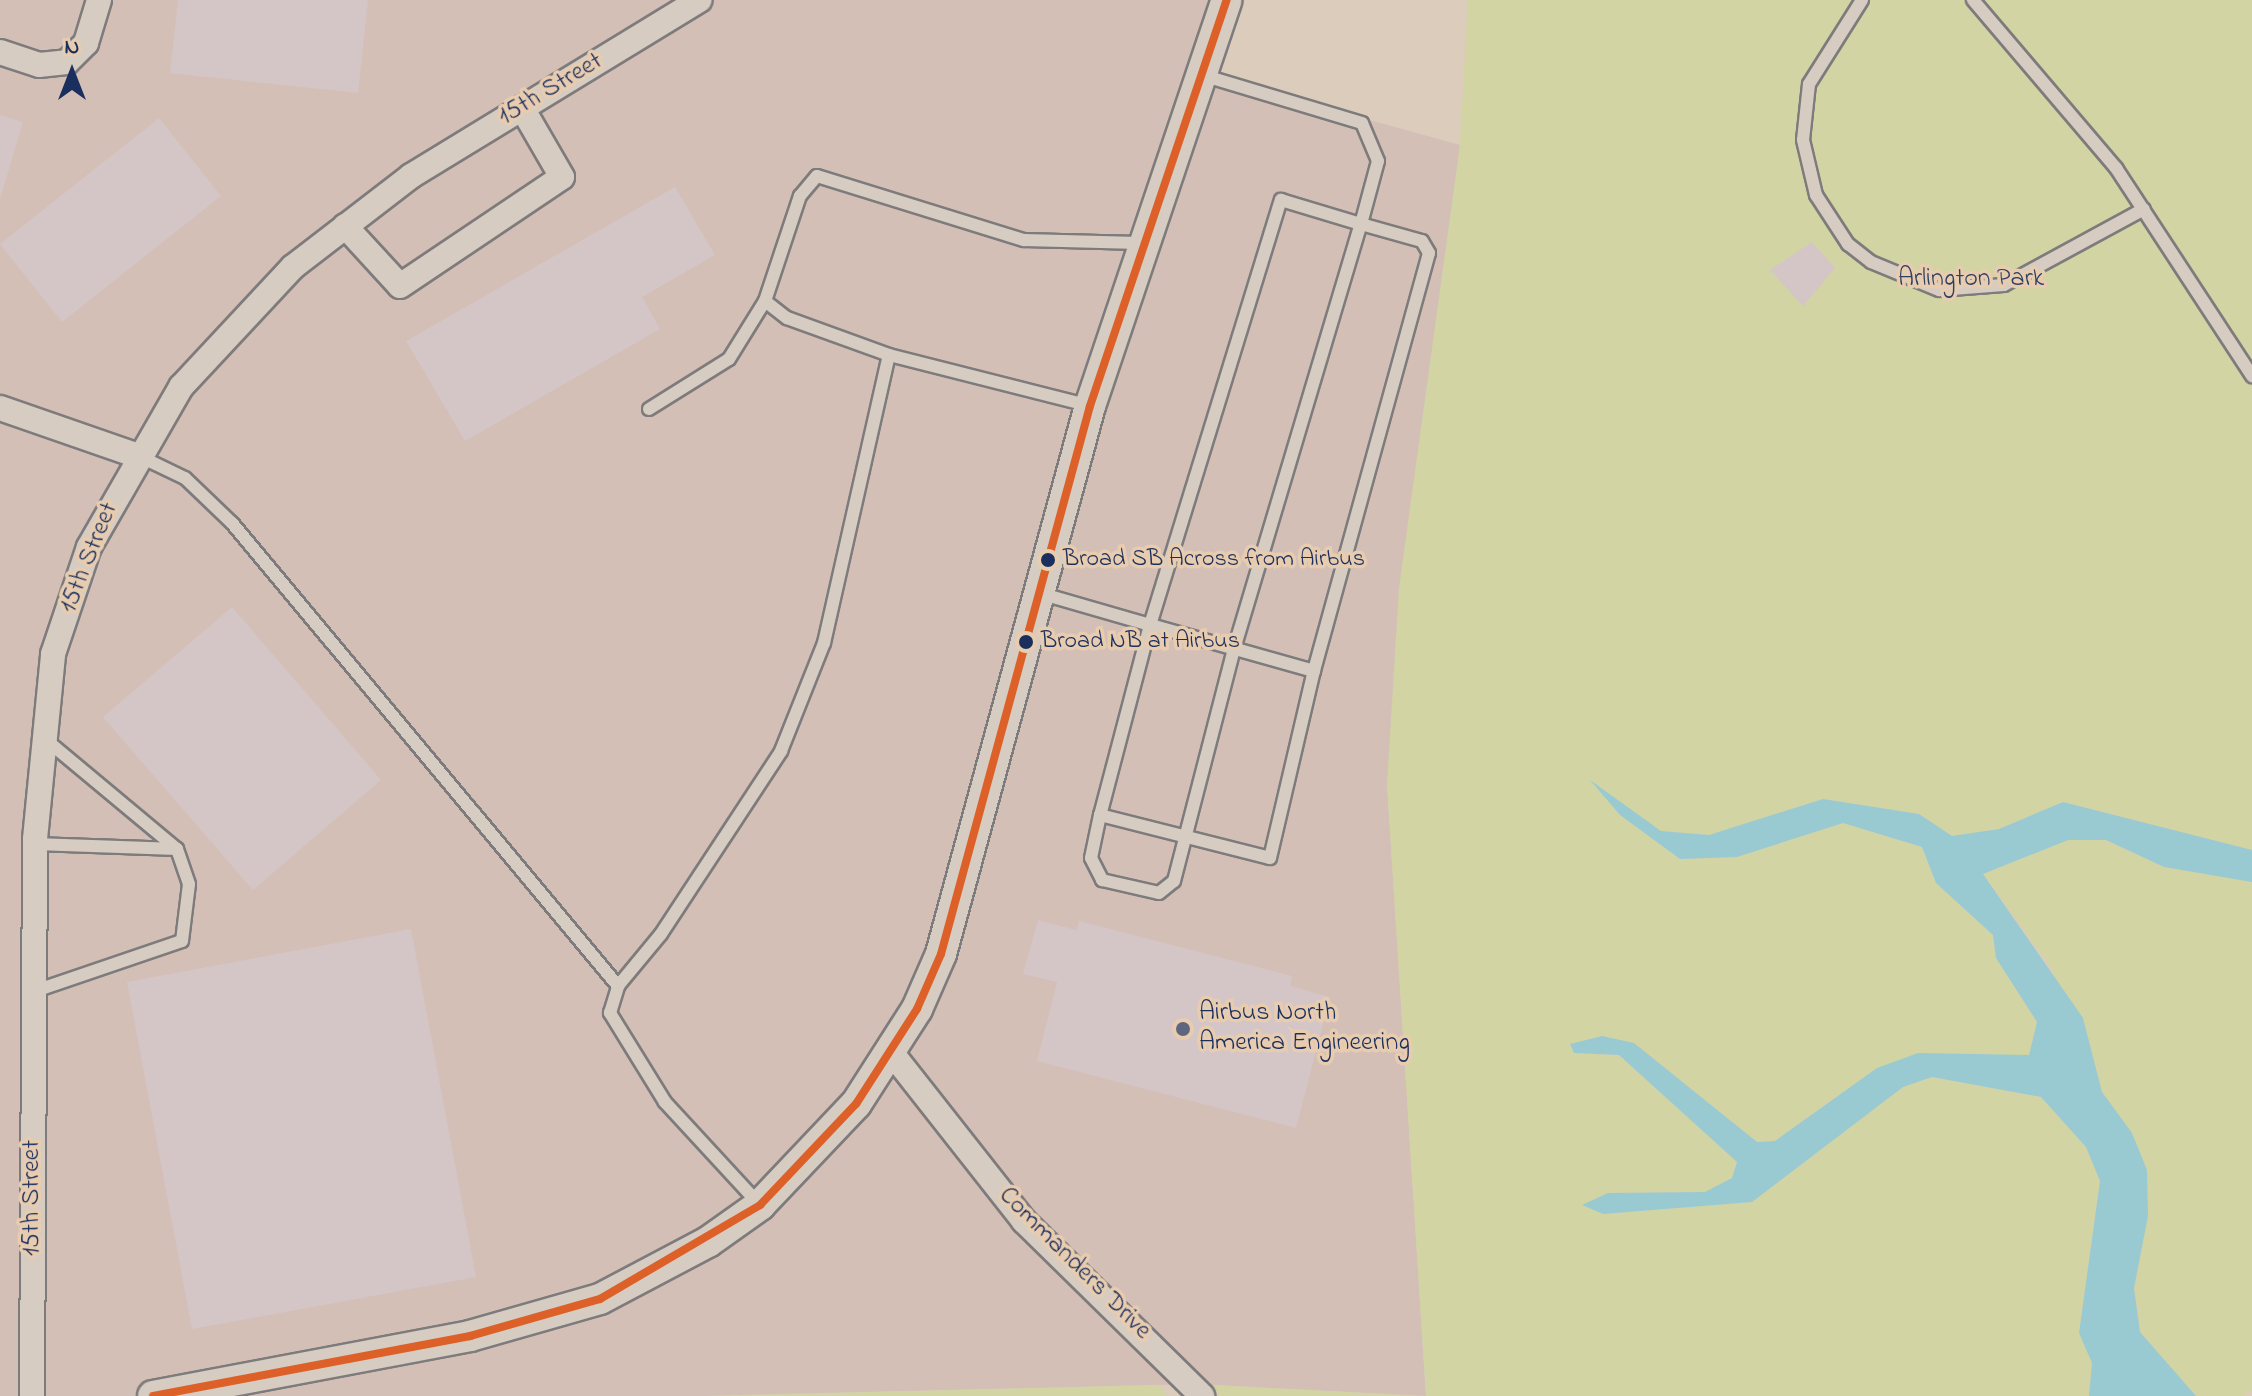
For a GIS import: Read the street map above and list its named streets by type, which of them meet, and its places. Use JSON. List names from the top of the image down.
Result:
{
  "streets": {
    "street": ["15th Street", "Commanders Drive"]
  },
  "parks": ["Arlington Park"],
  "places": ["Broad SB Across from Airbus", "Broad NB at Airbus", "Airbus North America Engineering"],
  "north": "top"
}
